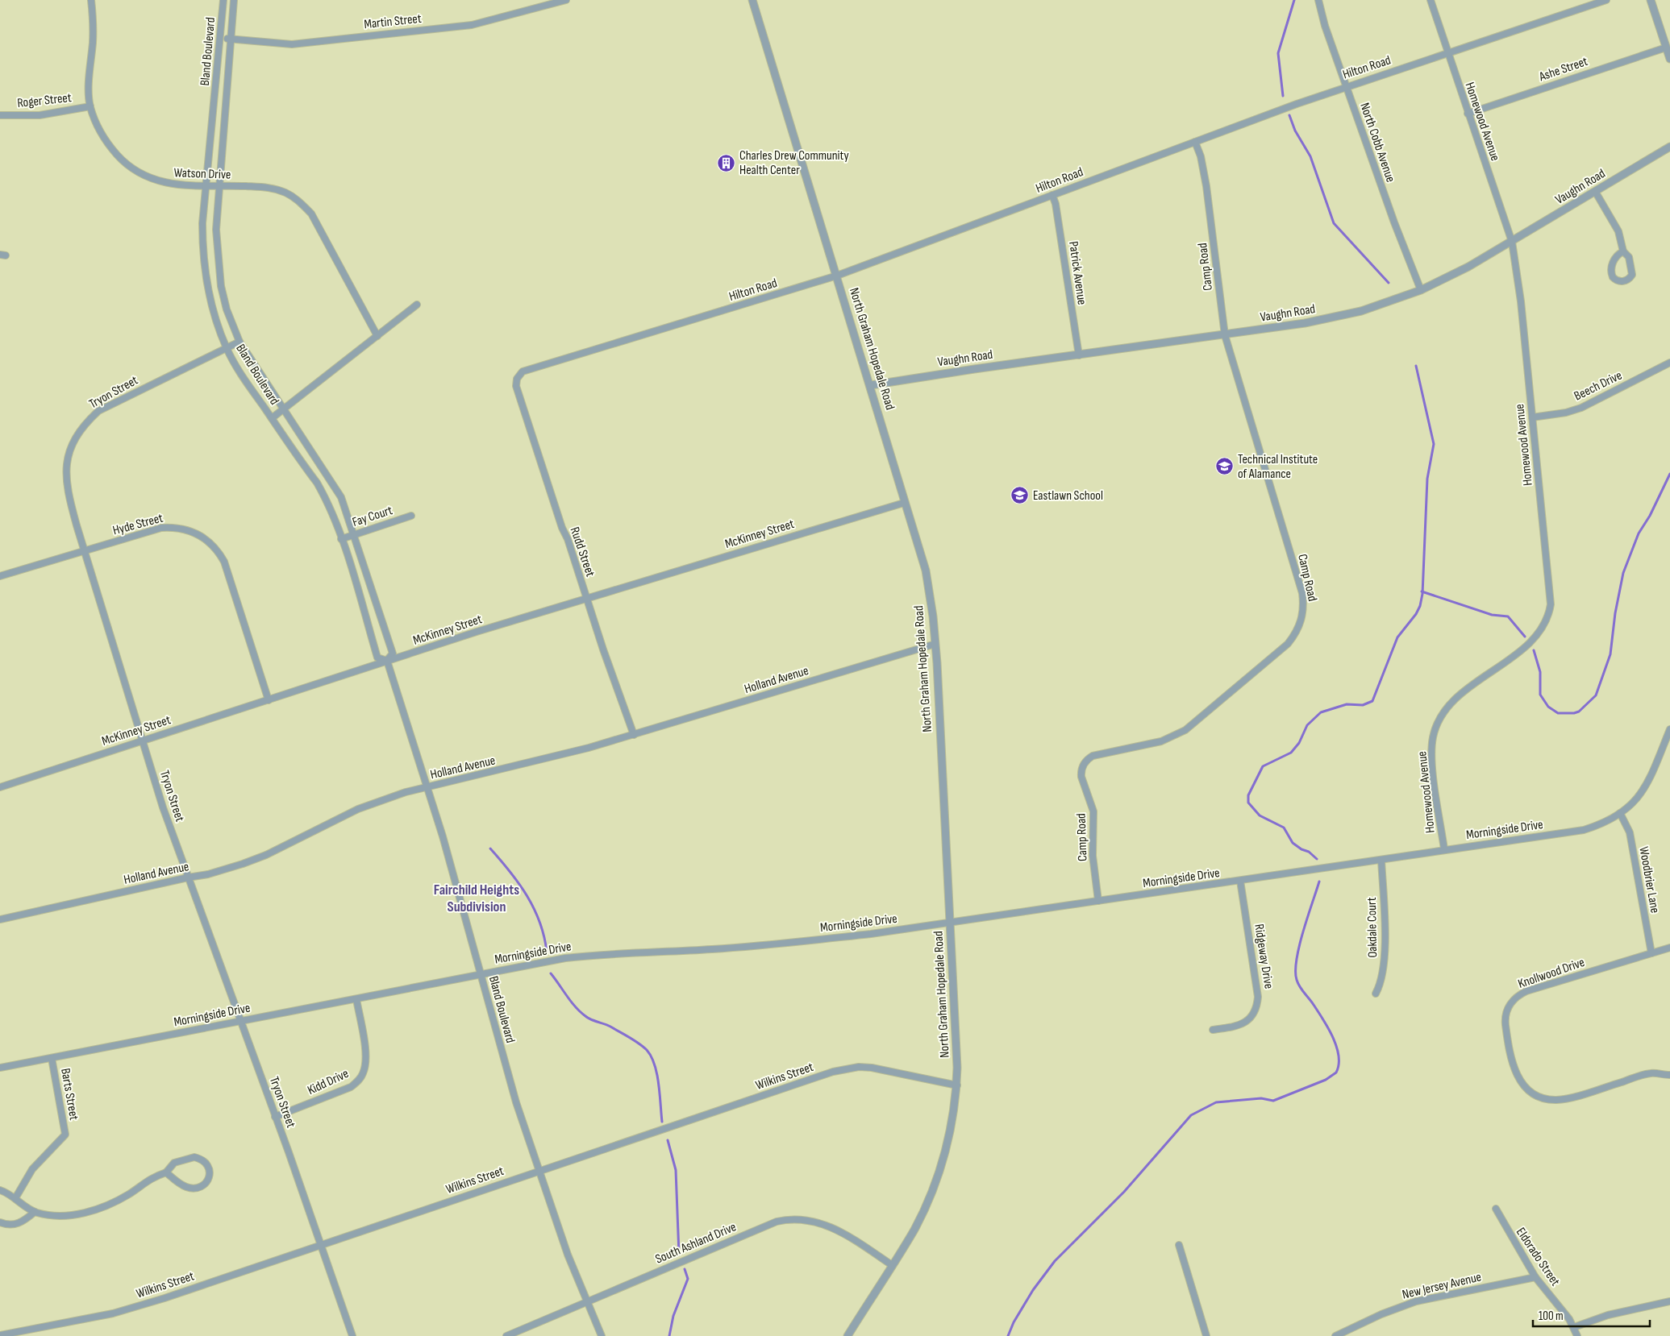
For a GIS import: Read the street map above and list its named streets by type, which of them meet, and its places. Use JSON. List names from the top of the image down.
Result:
{
  "streets": {
    "street": [
      "Martin Street",
      "Bland Boulevard",
      "Hilton Road",
      "Ashe Street",
      "Roger Street",
      "Homewood Avenue",
      "North Cobb Avenue",
      "Watson Drive",
      "Vaughn Road",
      "Camp Road",
      "Patrick Avenue",
      "North Graham Hopedale Road",
      "Beech Drive",
      "Tryon Street",
      "Fay Court",
      "Hyde Street",
      "McKinney Street",
      "Rudd Street",
      "Holland Avenue",
      "Morningside Drive",
      "Woodbrier Lane",
      "Oakdale Court",
      "Ridgeway Drive",
      "Knollwood Drive",
      "Wilkins Street",
      "Kidd Drive",
      "Barts Street",
      "South Ashland Drive",
      "Eldorado Street",
      "New Jersey Avenue"
    ]
  },
  "crossings": [
    ["Martin Street", "Bland Boulevard"],
    ["Bland Boulevard", "Watson Drive"],
    ["Bland Boulevard", "Tryon Street"],
    ["Bland Boulevard", "Fay Court"],
    ["Bland Boulevard", "McKinney Street"],
    ["Bland Boulevard", "Holland Avenue"],
    ["Bland Boulevard", "Morningside Drive"],
    ["Bland Boulevard", "Wilkins Street"],
    ["Bland Boulevard", "South Ashland Drive"],
    ["Hilton Road", "Homewood Avenue"],
    ["Hilton Road", "North Cobb Avenue"],
    ["Hilton Road", "Camp Road"],
    ["Hilton Road", "Patrick Avenue"],
    ["Hilton Road", "North Graham Hopedale Road"],
    ["Hilton Road", "Rudd Street"],
    ["Ashe Street", "Homewood Avenue"],
    ["Roger Street", "Watson Drive"],
    ["Homewood Avenue", "Vaughn Road"],
    ["Homewood Avenue", "Beech Drive"],
    ["Homewood Avenue", "Morningside Drive"],
    ["North Cobb Avenue", "Vaughn Road"],
    ["Vaughn Road", "Camp Road"],
    ["Vaughn Road", "Patrick Avenue"],
    ["Vaughn Road", "North Graham Hopedale Road"],
    ["Camp Road", "Morningside Drive"],
    ["North Graham Hopedale Road", "McKinney Street"],
    ["North Graham Hopedale Road", "Holland Avenue"],
    ["North Graham Hopedale Road", "Morningside Drive"],
    ["North Graham Hopedale Road", "Wilkins Street"],
    ["North Graham Hopedale Road", "South Ashland Drive"],
    ["Tryon Street", "Hyde Street"],
    ["Tryon Street", "McKinney Street"],
    ["Tryon Street", "Holland Avenue"],
    ["Tryon Street", "Morningside Drive"],
    ["Tryon Street", "Wilkins Street"],
    ["Tryon Street", "Kidd Drive"],
    ["Hyde Street", "McKinney Street"],
    ["McKinney Street", "Rudd Street"],
    ["Rudd Street", "Holland Avenue"],
    ["Morningside Drive", "Woodbrier Lane"],
    ["Morningside Drive", "Oakdale Court"],
    ["Morningside Drive", "Ridgeway Drive"],
    ["Morningside Drive", "Kidd Drive"],
    ["Morningside Drive", "Barts Street"],
    ["Woodbrier Lane", "Knollwood Drive"],
    ["Eldorado Street", "New Jersey Avenue"]
  ],
  "districts": ["Fairchild Heights Subdivision"],
  "places": {
    "building": ["Charles Drew Community Health Center"],
    "school or university": ["Technical Institute of Alamance", "Eastlawn School"]
  },
  "scale_bar": "100 m"
}
